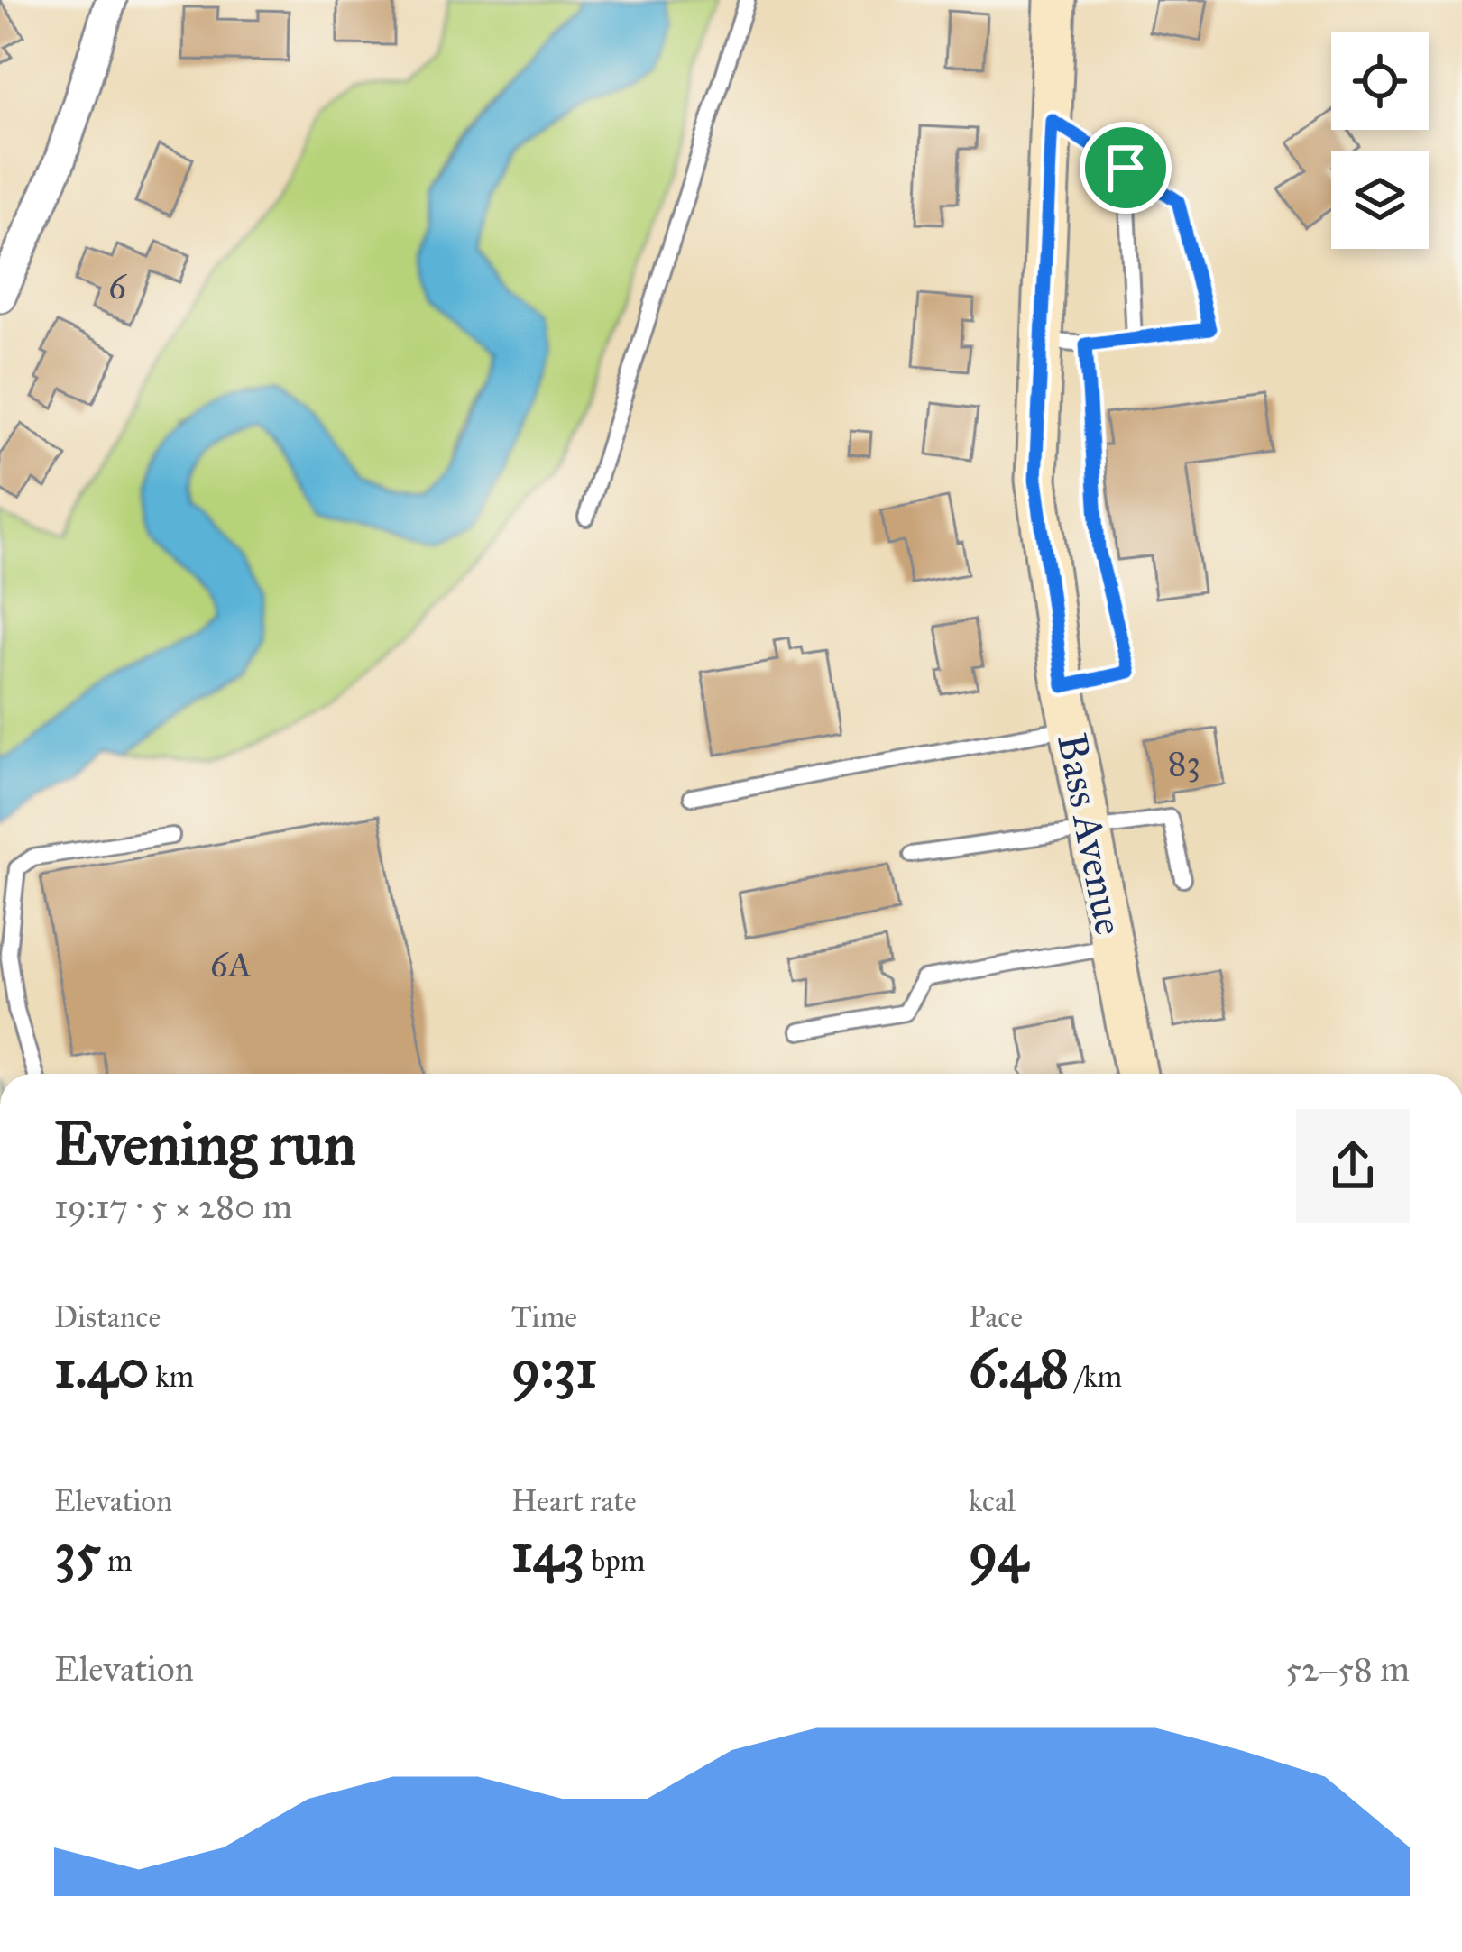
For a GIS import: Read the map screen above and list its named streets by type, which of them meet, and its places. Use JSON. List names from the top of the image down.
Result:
{
  "streets": {
    "main road": ["Bass Avenue"]
  },
  "house_numbers": ["6", "83", "6A"],
  "page": {
    "heading": ["Evening run", "19:17 · 5 × 280 m"],
    "stats": [
      ["Distance", "1.40 km"],
      ["Time", "9:31"],
      ["Pace", "6:48 /km"],
      ["Elevation", "35 m"],
      ["Heart rate", "143 bpm"],
      ["kcal", "94"]
    ],
    "chart": ["Elevation", "52–58 m"]
  }
}
